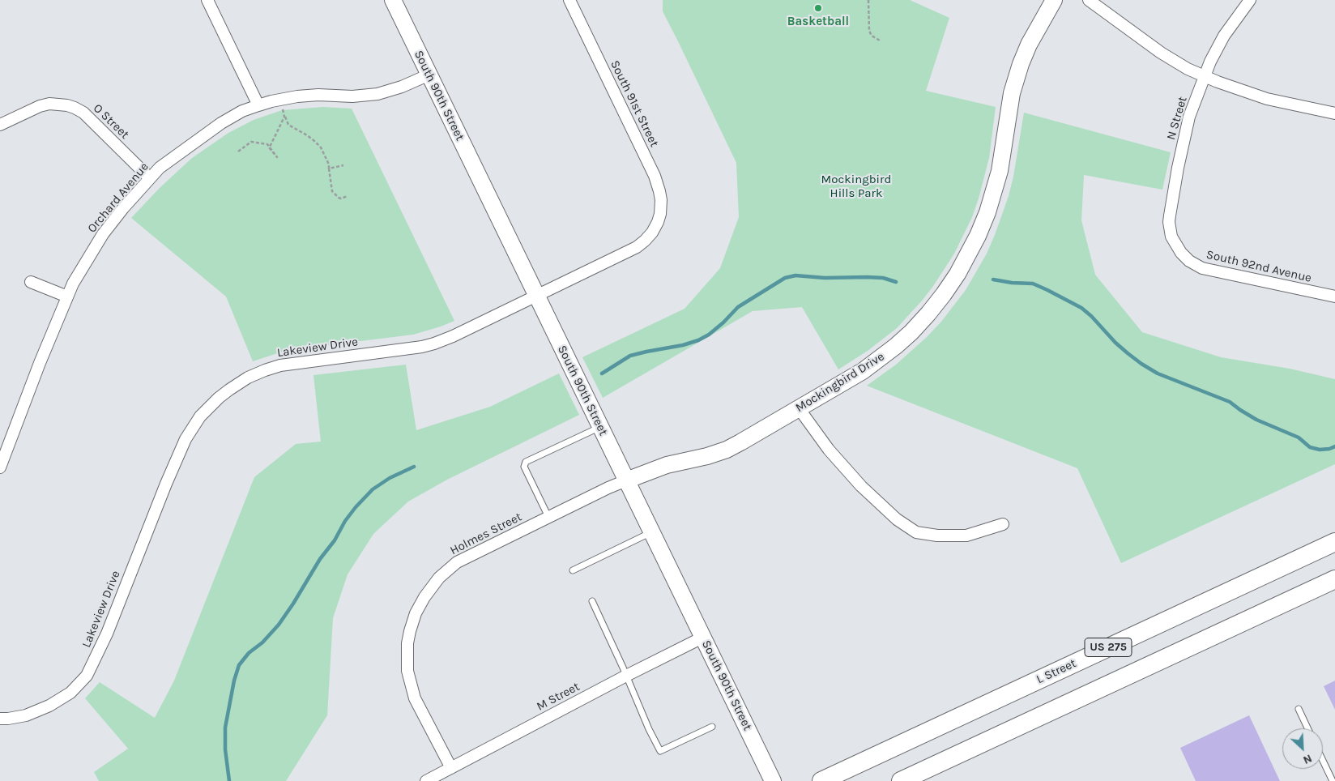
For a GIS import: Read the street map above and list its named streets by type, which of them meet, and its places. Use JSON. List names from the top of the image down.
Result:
{
  "streets": {
    "main road": ["US 275", "L Street"],
    "street": [
      "South 90th Street",
      "South 91st Street",
      "N Street",
      "O Street",
      "Orchard Avenue",
      "South 92nd Avenue",
      "Lakeview Drive",
      "Mockingbird Drive",
      "Holmes Street",
      "M Street"
    ]
  },
  "crossings": [
    ["South 90th Street", "Orchard Avenue"],
    ["South 90th Street", "Lakeview Drive"],
    ["South 90th Street", "Mockingbird Drive"],
    ["South 90th Street", "Holmes Street"],
    ["South 90th Street", "M Street"],
    ["South 91st Street", "Lakeview Drive"],
    ["N Street", "South 92nd Avenue"],
    ["O Street", "Orchard Avenue"],
    ["Mockingbird Drive", "Holmes Street"],
    ["Holmes Street", "M Street"]
  ],
  "parks": ["Mockingbird Hills Park"],
  "places": ["Basketball"],
  "north": "bottom right"
}
